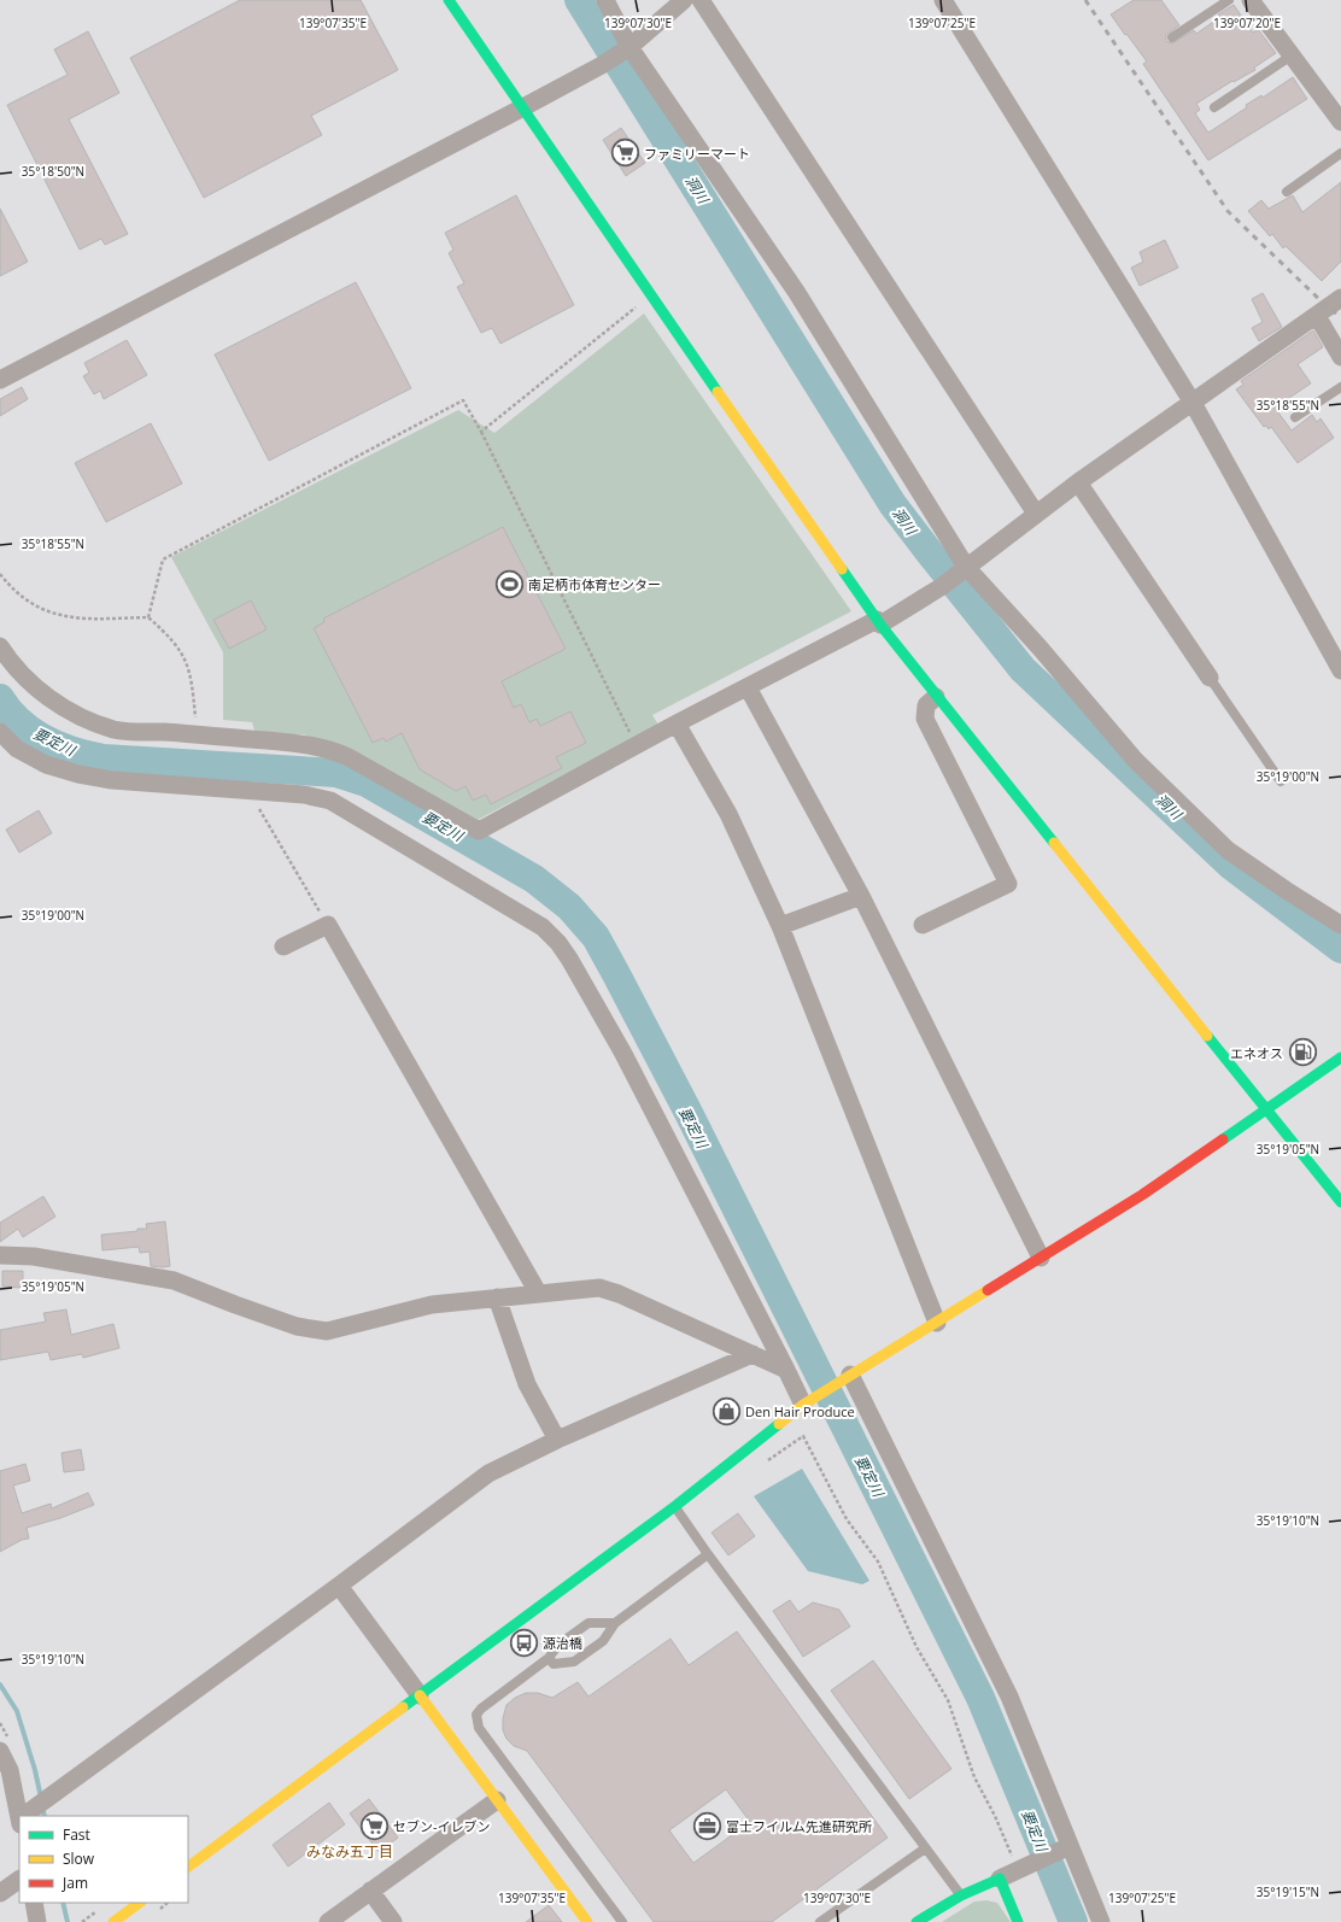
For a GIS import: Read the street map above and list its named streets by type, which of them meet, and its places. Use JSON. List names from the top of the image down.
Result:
{
  "districts": ["みなみ五丁目"],
  "water": ["洞川", "要定川"],
  "places": {
    "supermarket": ["ファミリーマート", "セブン-イレブン"],
    "sports": ["南足柄市体育センター"],
    "fuel station": ["エネオス"],
    "shop": ["Den Hair Produce"],
    "bus stop": ["源治橋"],
    "office": ["富士フイルム先進研究所"]
  },
  "legend": ["Fast", "Slow", "Jam"],
  "coordinates": [
    "139°07'35\"E",
    "139°07'30\"E",
    "139°07'25\"E",
    "139°07'20\"E",
    "35°18'50\"N",
    "35°18'55\"N",
    "35°19'00\"N",
    "35°19'05\"N",
    "35°19'10\"N",
    "35°19'15\"N"
  ]
}
